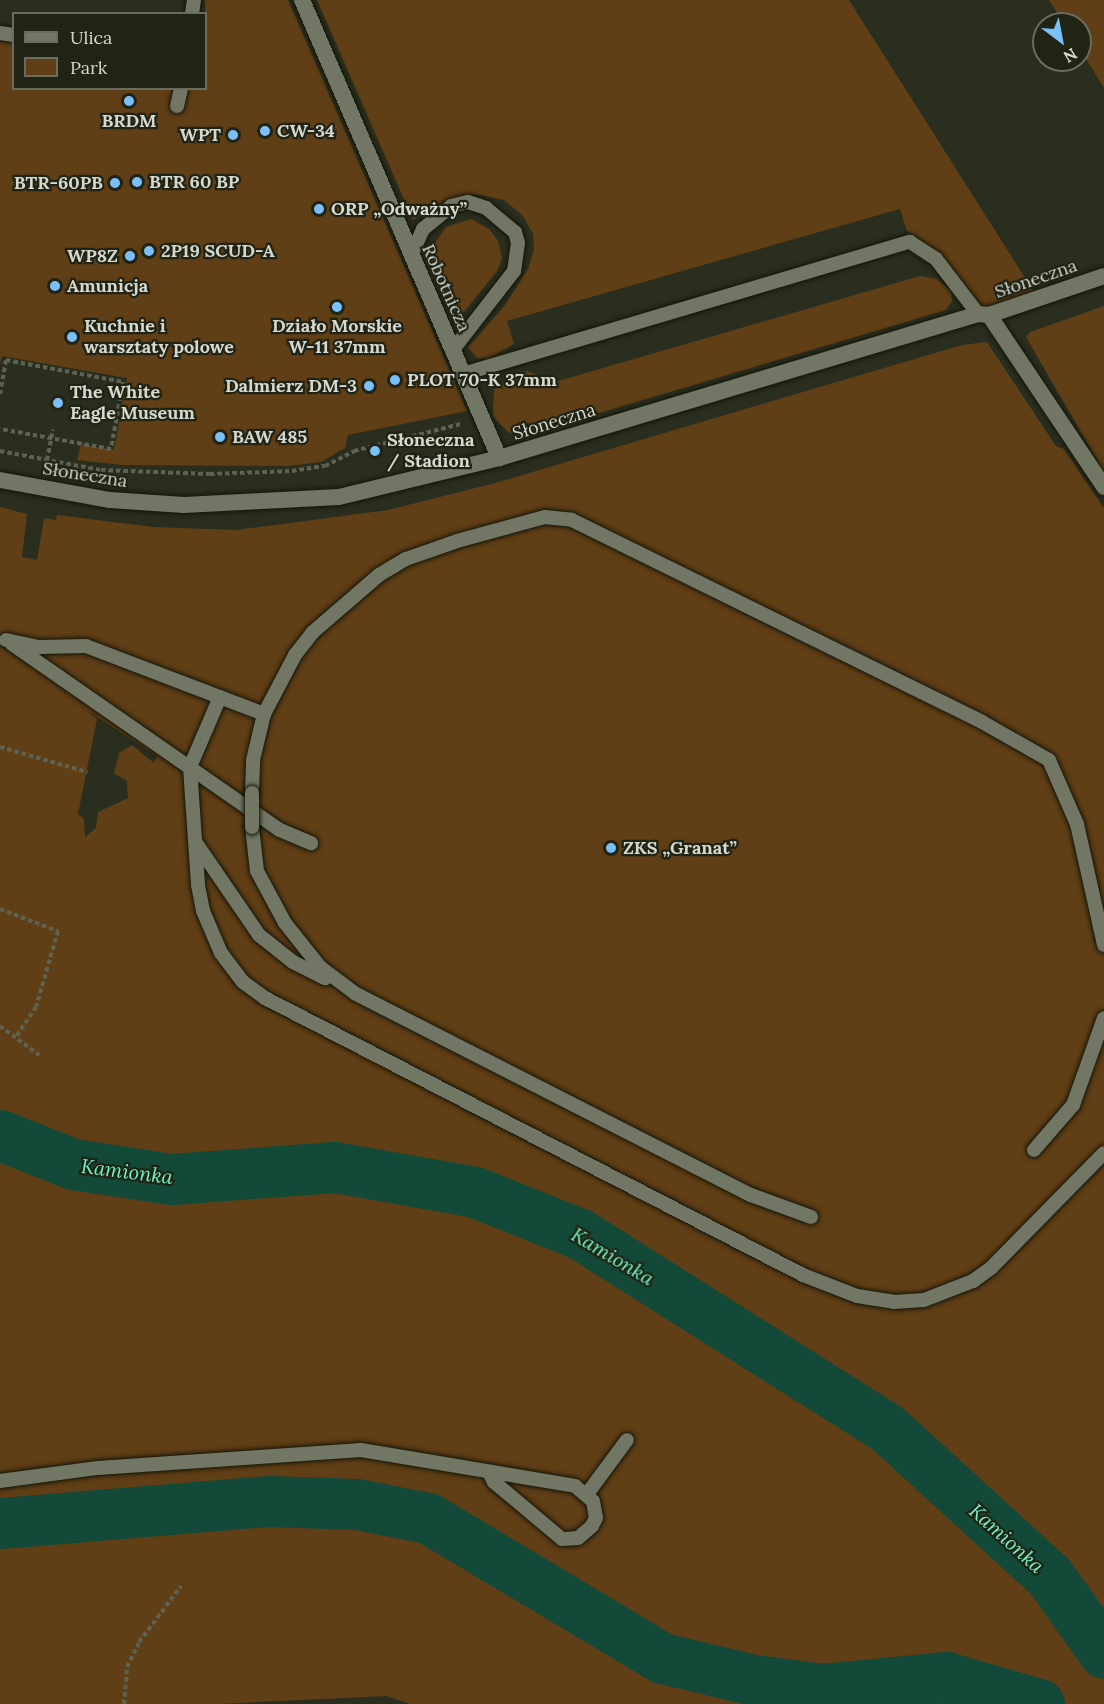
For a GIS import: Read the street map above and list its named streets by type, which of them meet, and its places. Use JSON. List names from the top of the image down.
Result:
{
  "streets": {
    "street": ["Słoneczna", "Robotnicza"]
  },
  "crossings": [
    ["Słoneczna", "Robotnicza"]
  ],
  "water": ["Kamionka"],
  "places": [
    "BRDM",
    "CW-34",
    "WPT",
    "BTR 60 BP",
    "BTR-60PB",
    "ORP „Odważny”",
    "2P19 SCUD-A",
    "WP8Z",
    "Amunicja",
    "Działo Morskie W-11 37mm",
    "Kuchnie i warsztaty polowe",
    "PLOT 70-K 37mm",
    "Dalmierz DM-3",
    "The White Eagle Museum",
    "BAW 485",
    "Słoneczna / Stadion",
    "ZKS „Granat”"
  ],
  "legend": ["Ulica", "Park"],
  "north": "bottom right"
}
